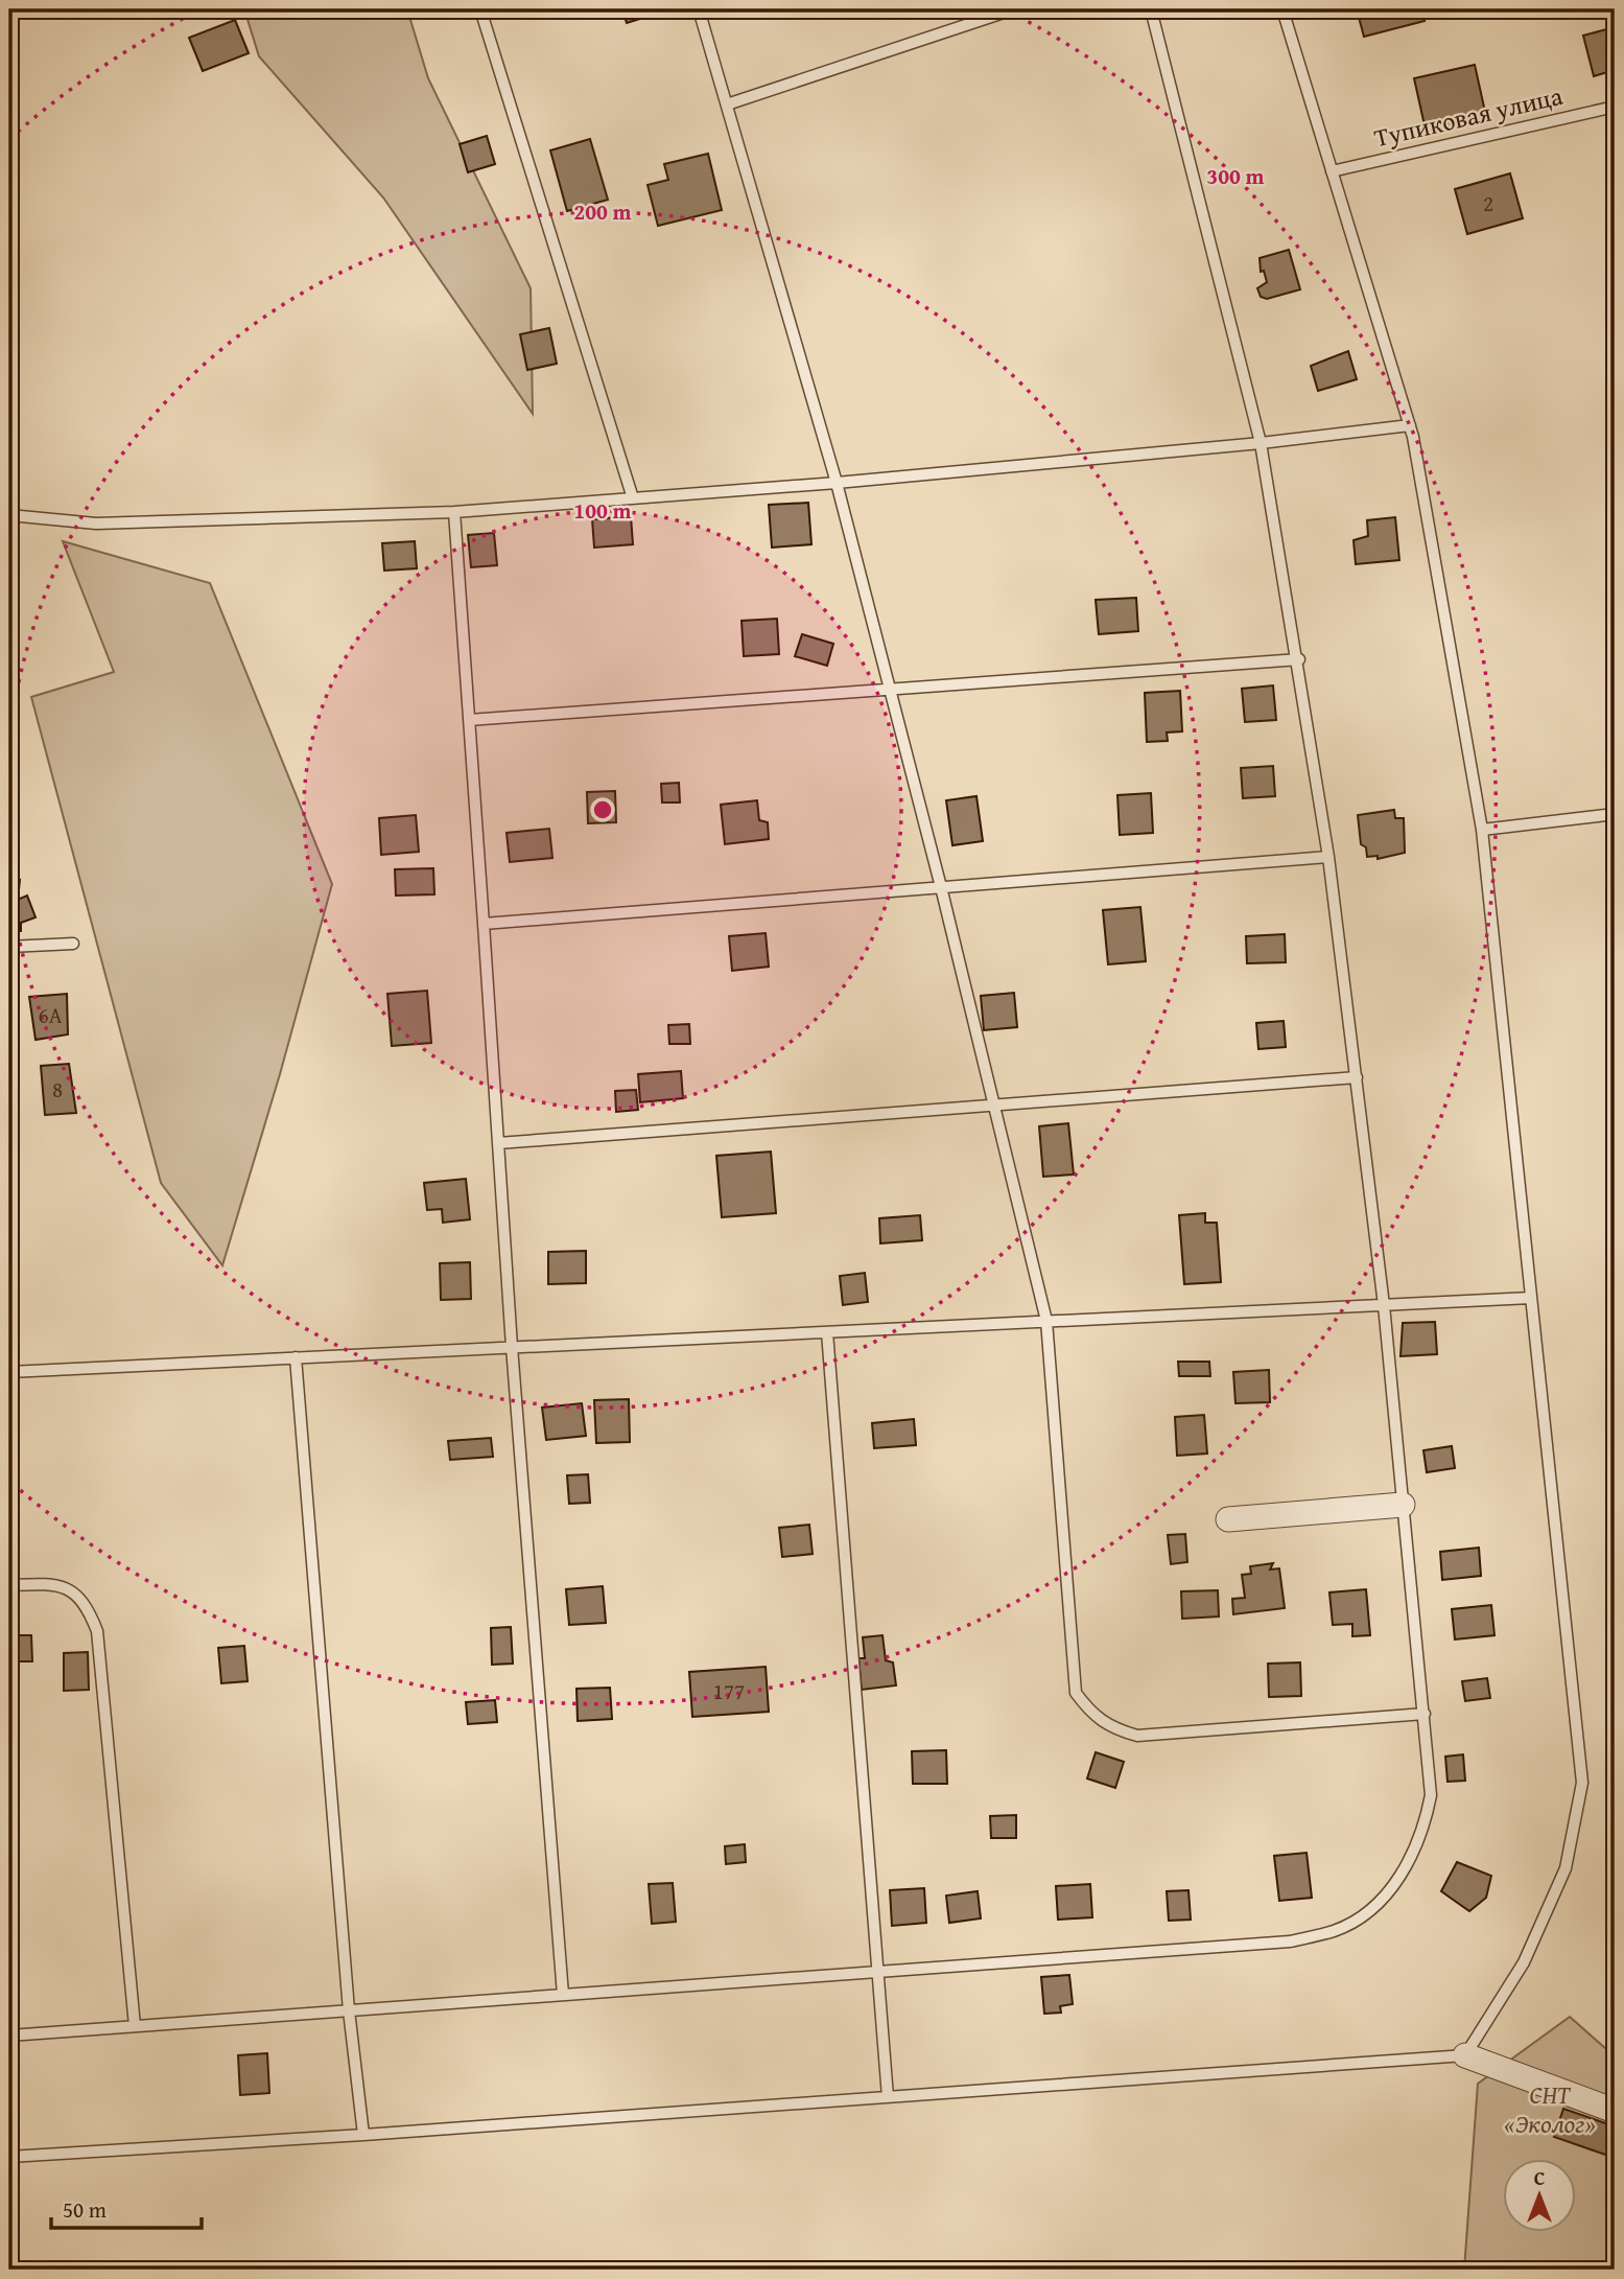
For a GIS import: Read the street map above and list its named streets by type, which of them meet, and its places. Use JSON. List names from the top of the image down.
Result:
{
  "streets": {
    "lane": ["Тупиковая улица"]
  },
  "parks": ["СНТ «Эколог»"],
  "house_numbers": [
    "2",
    "6А",
    "8",
    "177"
  ],
  "scale_bar": "50 m",
  "north": "top",
  "rings": ["300 m", "200 m", "100 m"]
}
